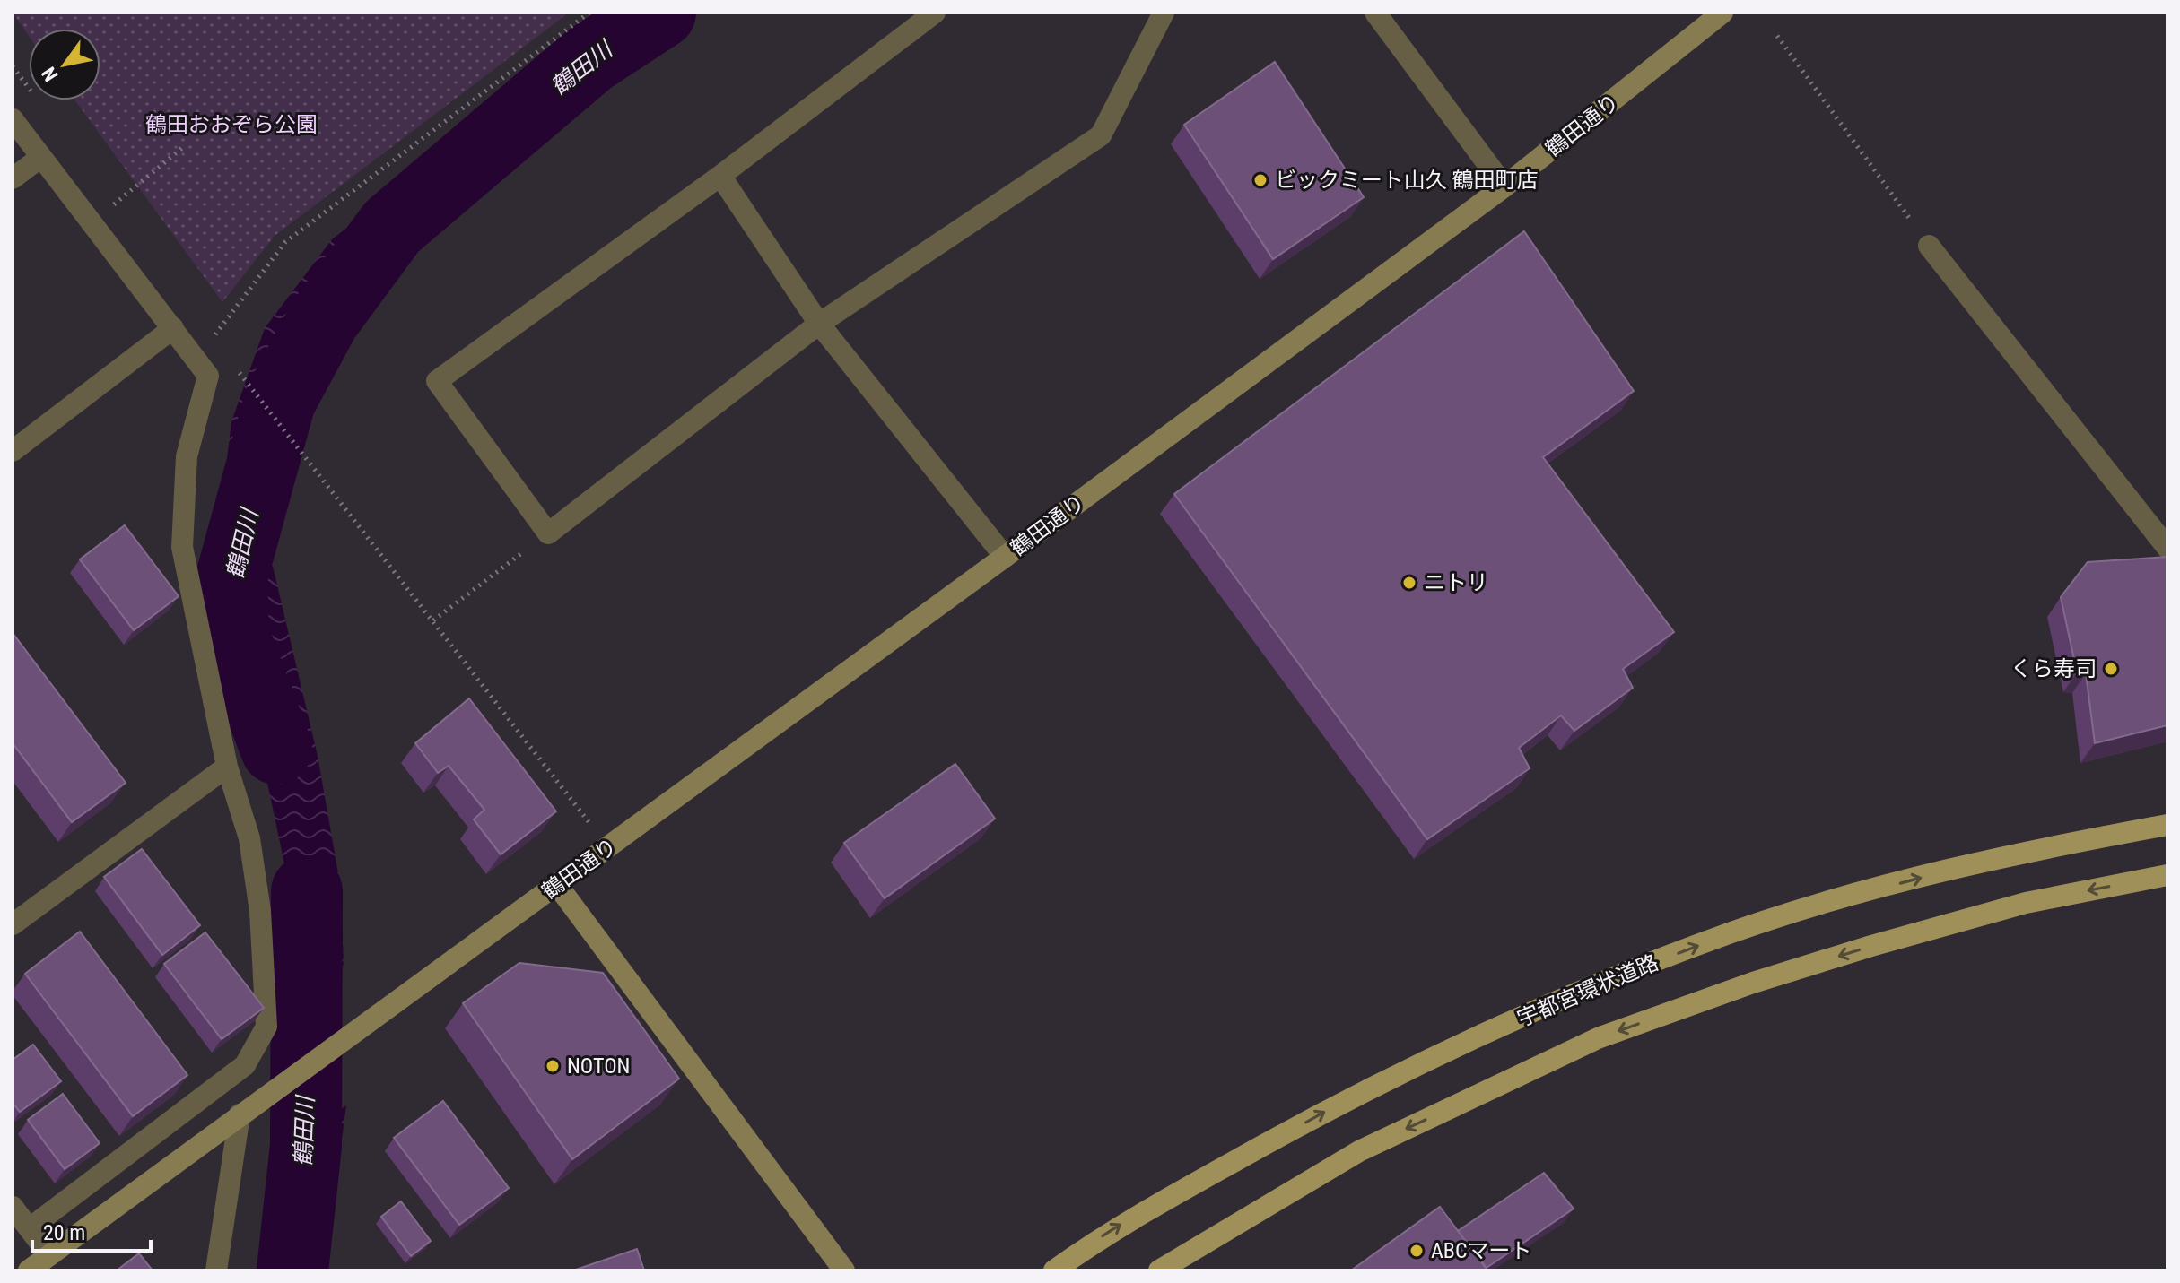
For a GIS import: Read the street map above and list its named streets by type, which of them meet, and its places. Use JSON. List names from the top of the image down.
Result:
{
  "streets": {
    "main road": ["宇都宮環状道路"],
    "street": ["鶴田通り"]
  },
  "water": ["鶴田川"],
  "parks": ["鶴田おおぞら公園"],
  "places": [
    "ビックミート山久 鶴田町店",
    "ニトリ",
    "くら寿司",
    "NOTON",
    "ABCマート"
  ],
  "scale_bar": "20 m",
  "north": "bottom left"
}
